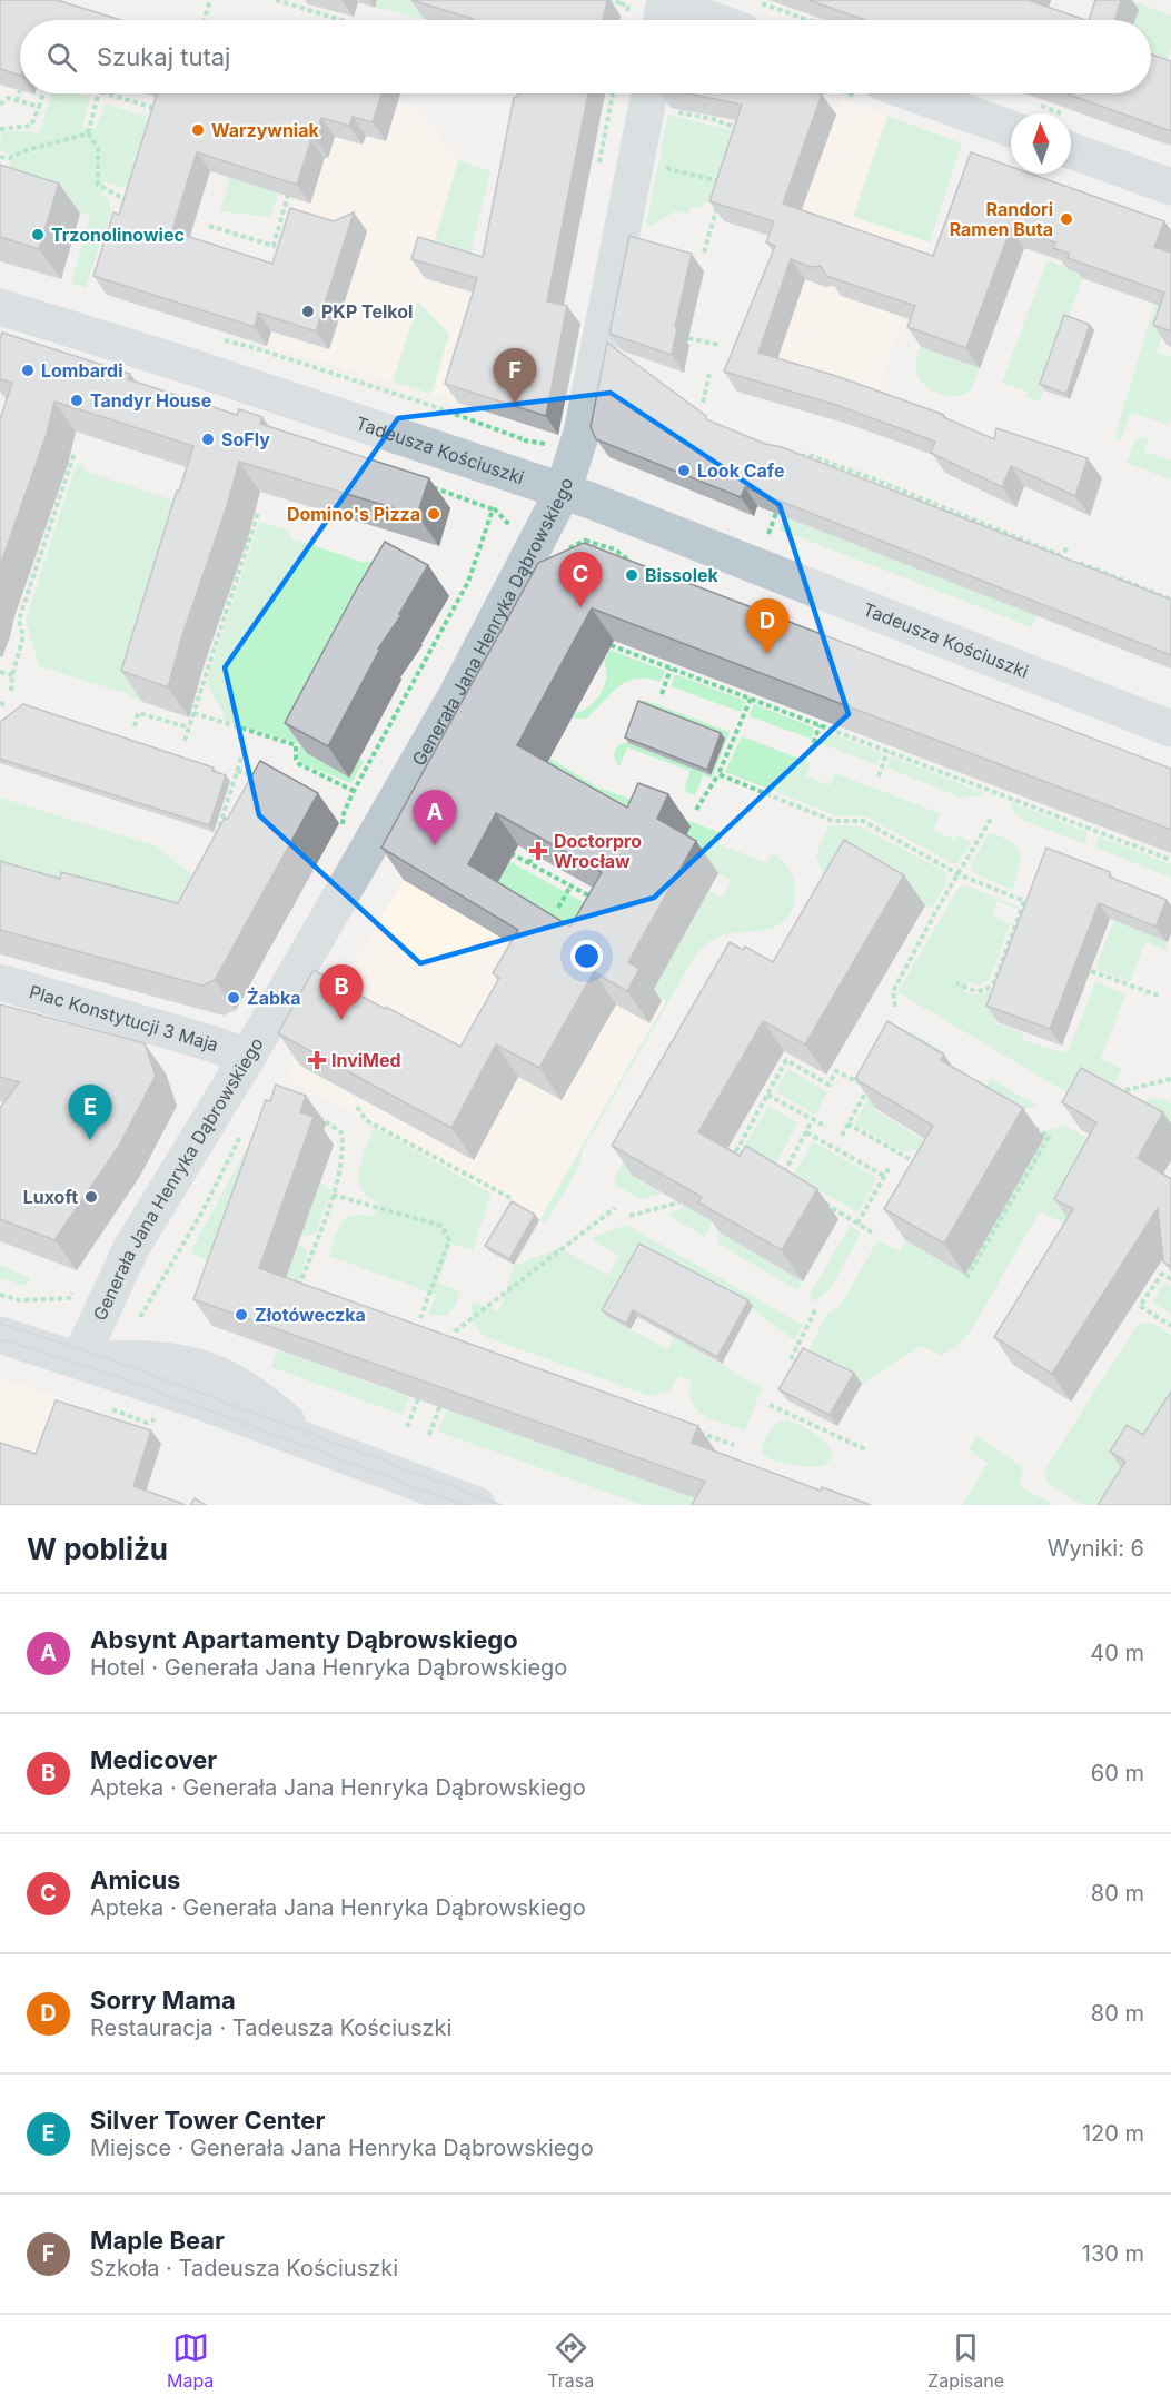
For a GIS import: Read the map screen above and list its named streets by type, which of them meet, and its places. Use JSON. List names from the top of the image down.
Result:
{
  "streets": {
    "street": ["Tadeusza Kościuszki", "Generała Jana Henryka Dąbrowskiego", "Plac Konstytucji 3 Maja"]
  },
  "crossings": [
    ["Tadeusza Kościuszki", "Generała Jana Henryka Dąbrowskiego"],
    ["Generała Jana Henryka Dąbrowskiego", "Plac Konstytucji 3 Maja"]
  ],
  "places": {
    "other": [
      "Warzywniak",
      "Randori Ramen Buta",
      "Trzonolinowiec",
      "PKP Telkol",
      "Lombardi",
      "Tandyr House",
      "SoFly",
      "Look Cafe",
      "Domino's Pizza",
      "Bissolek",
      "Żabka",
      "Luxoft",
      "Złotóweczka"
    ],
    "health": ["Doctorpro Wrocław", "InviMed"]
  },
  "north": "top",
  "page": {
    "search": "Szukaj tutaj",
    "pins": [
      "F",
      "C",
      "D",
      "A",
      "B",
      "E"
    ],
    "heading": ["W pobliżu", "Wyniki: 6"],
    "list": [
      {
        "mark": "A",
        "name": "Absynt Apartamenty Dąbrowskiego",
        "note": "Hotel · Generała Jana Henryka Dąbrowskiego",
        "value": "40 m"
      },
      {
        "mark": "B",
        "name": "Medicover",
        "note": "Apteka · Generała Jana Henryka Dąbrowskiego",
        "value": "60 m"
      },
      {
        "mark": "C",
        "name": "Amicus",
        "note": "Apteka · Generała Jana Henryka Dąbrowskiego",
        "value": "80 m"
      },
      {
        "mark": "D",
        "name": "Sorry Mama",
        "note": "Restauracja · Tadeusza Kościuszki",
        "value": "80 m"
      },
      {
        "mark": "E",
        "name": "Silver Tower Center",
        "note": "Miejsce · Generała Jana Henryka Dąbrowskiego",
        "value": "120 m"
      },
      {
        "mark": "F",
        "name": "Maple Bear",
        "note": "Szkoła · Tadeusza Kościuszki",
        "value": "130 m"
      }
    ],
    "nav": ["Mapa", "Trasa", "Zapisane"]
  }
}
